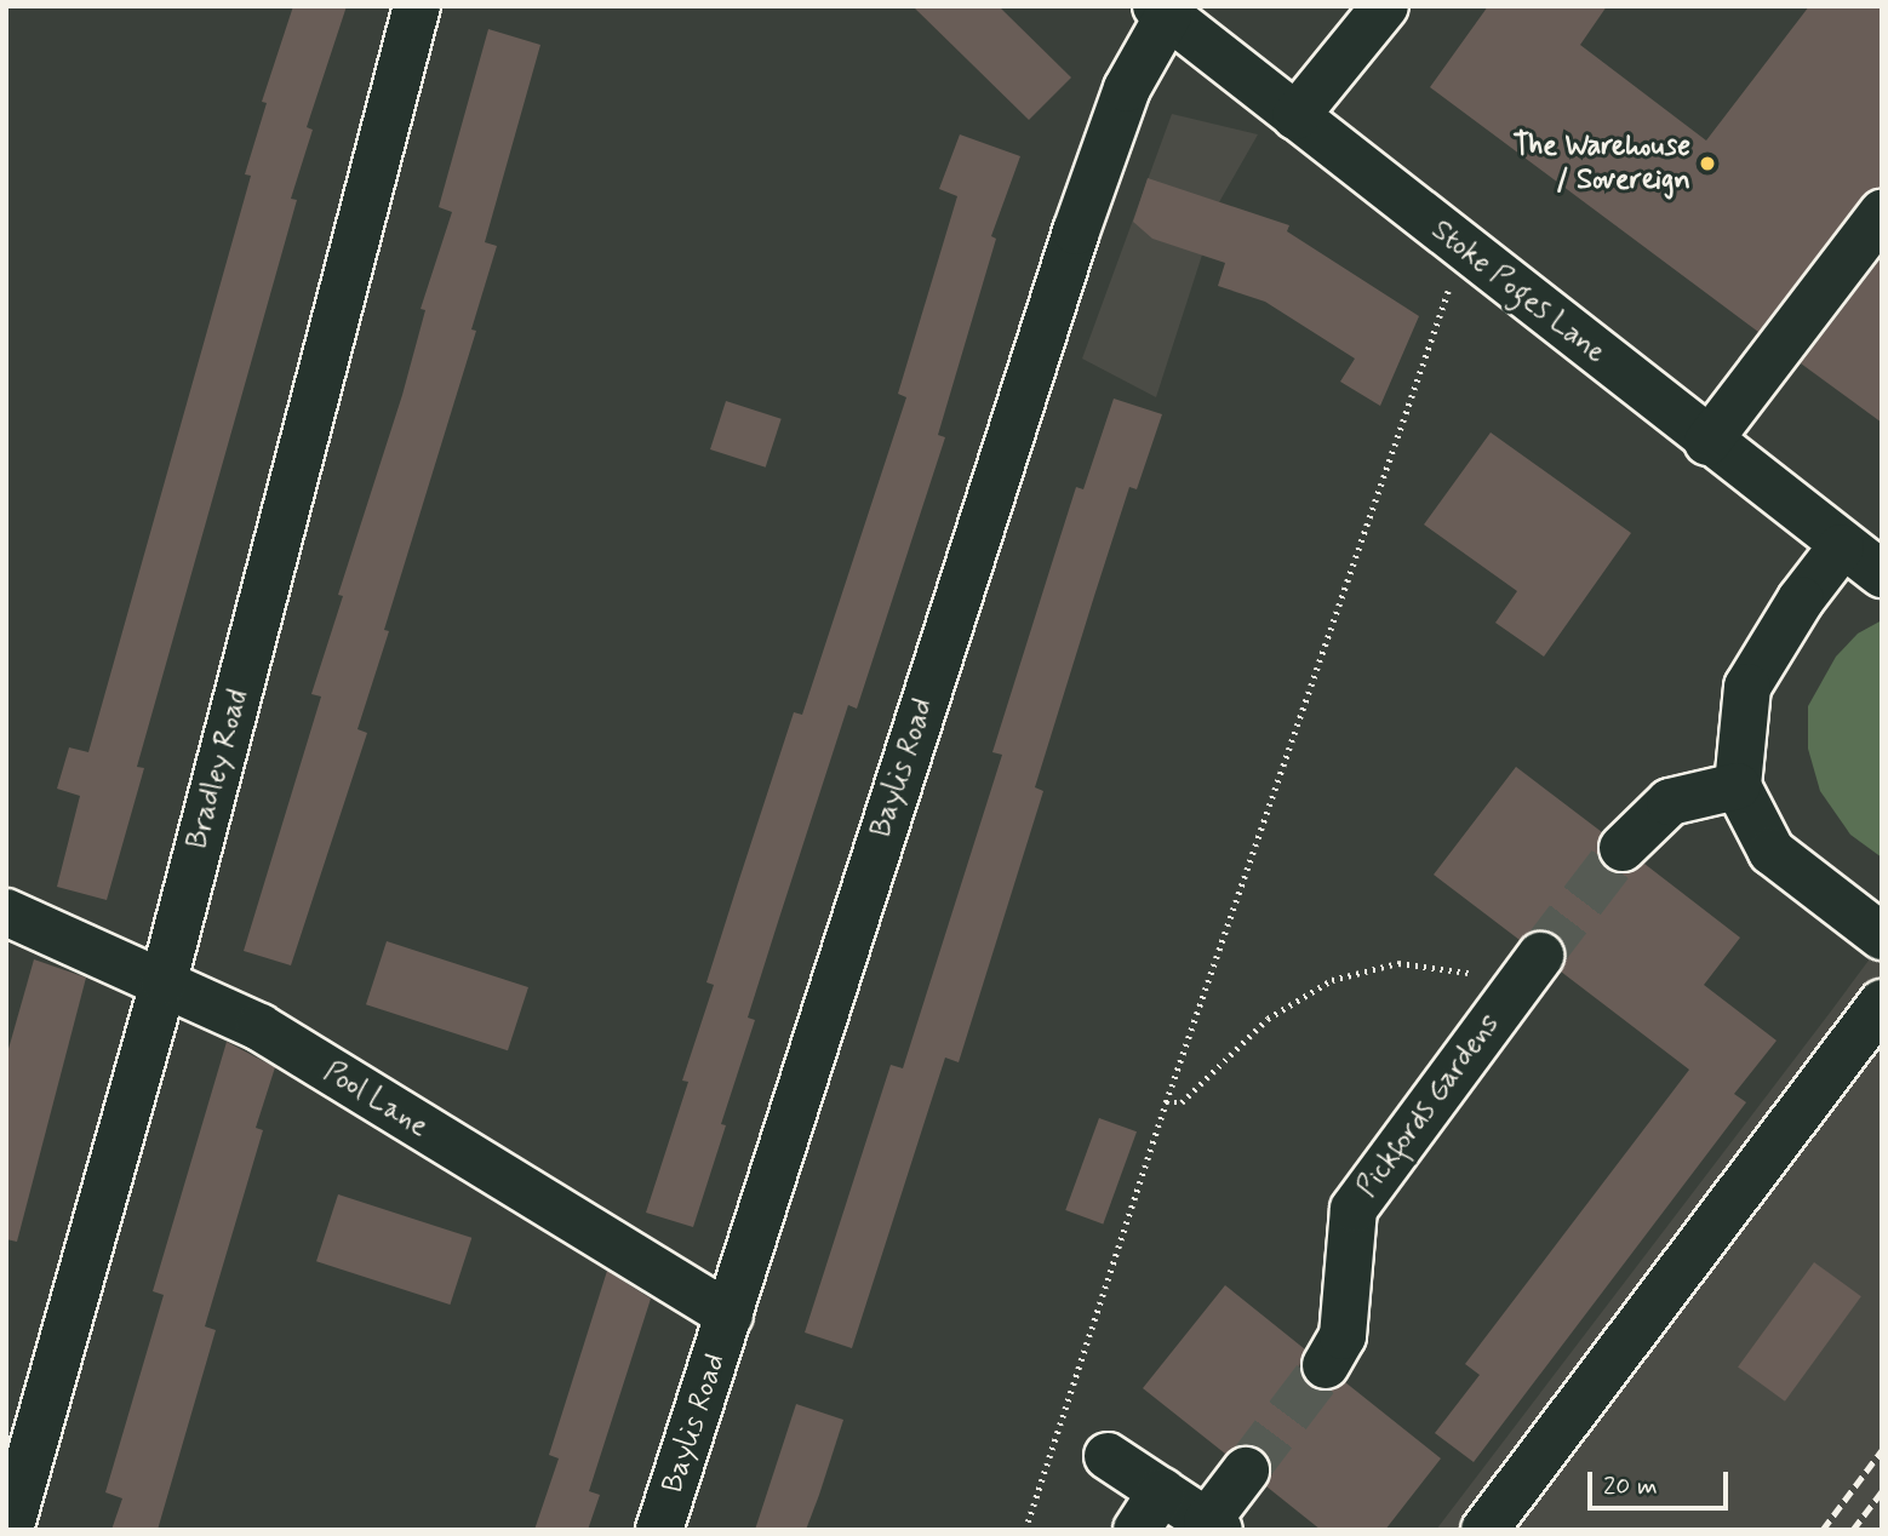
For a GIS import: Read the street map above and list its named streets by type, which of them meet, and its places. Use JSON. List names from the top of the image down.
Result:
{
  "streets": {
    "street": [
      "Stoke Poges Lane",
      "Baylis Road",
      "Bradley Road",
      "Pool Lane",
      "Pickfords Gardens"
    ]
  },
  "crossings": [
    ["Stoke Poges Lane", "Baylis Road"],
    ["Baylis Road", "Pool Lane"],
    ["Bradley Road", "Pool Lane"]
  ],
  "places": ["The Warehouse / Sovereign"],
  "scale_bar": "20 m"
}
